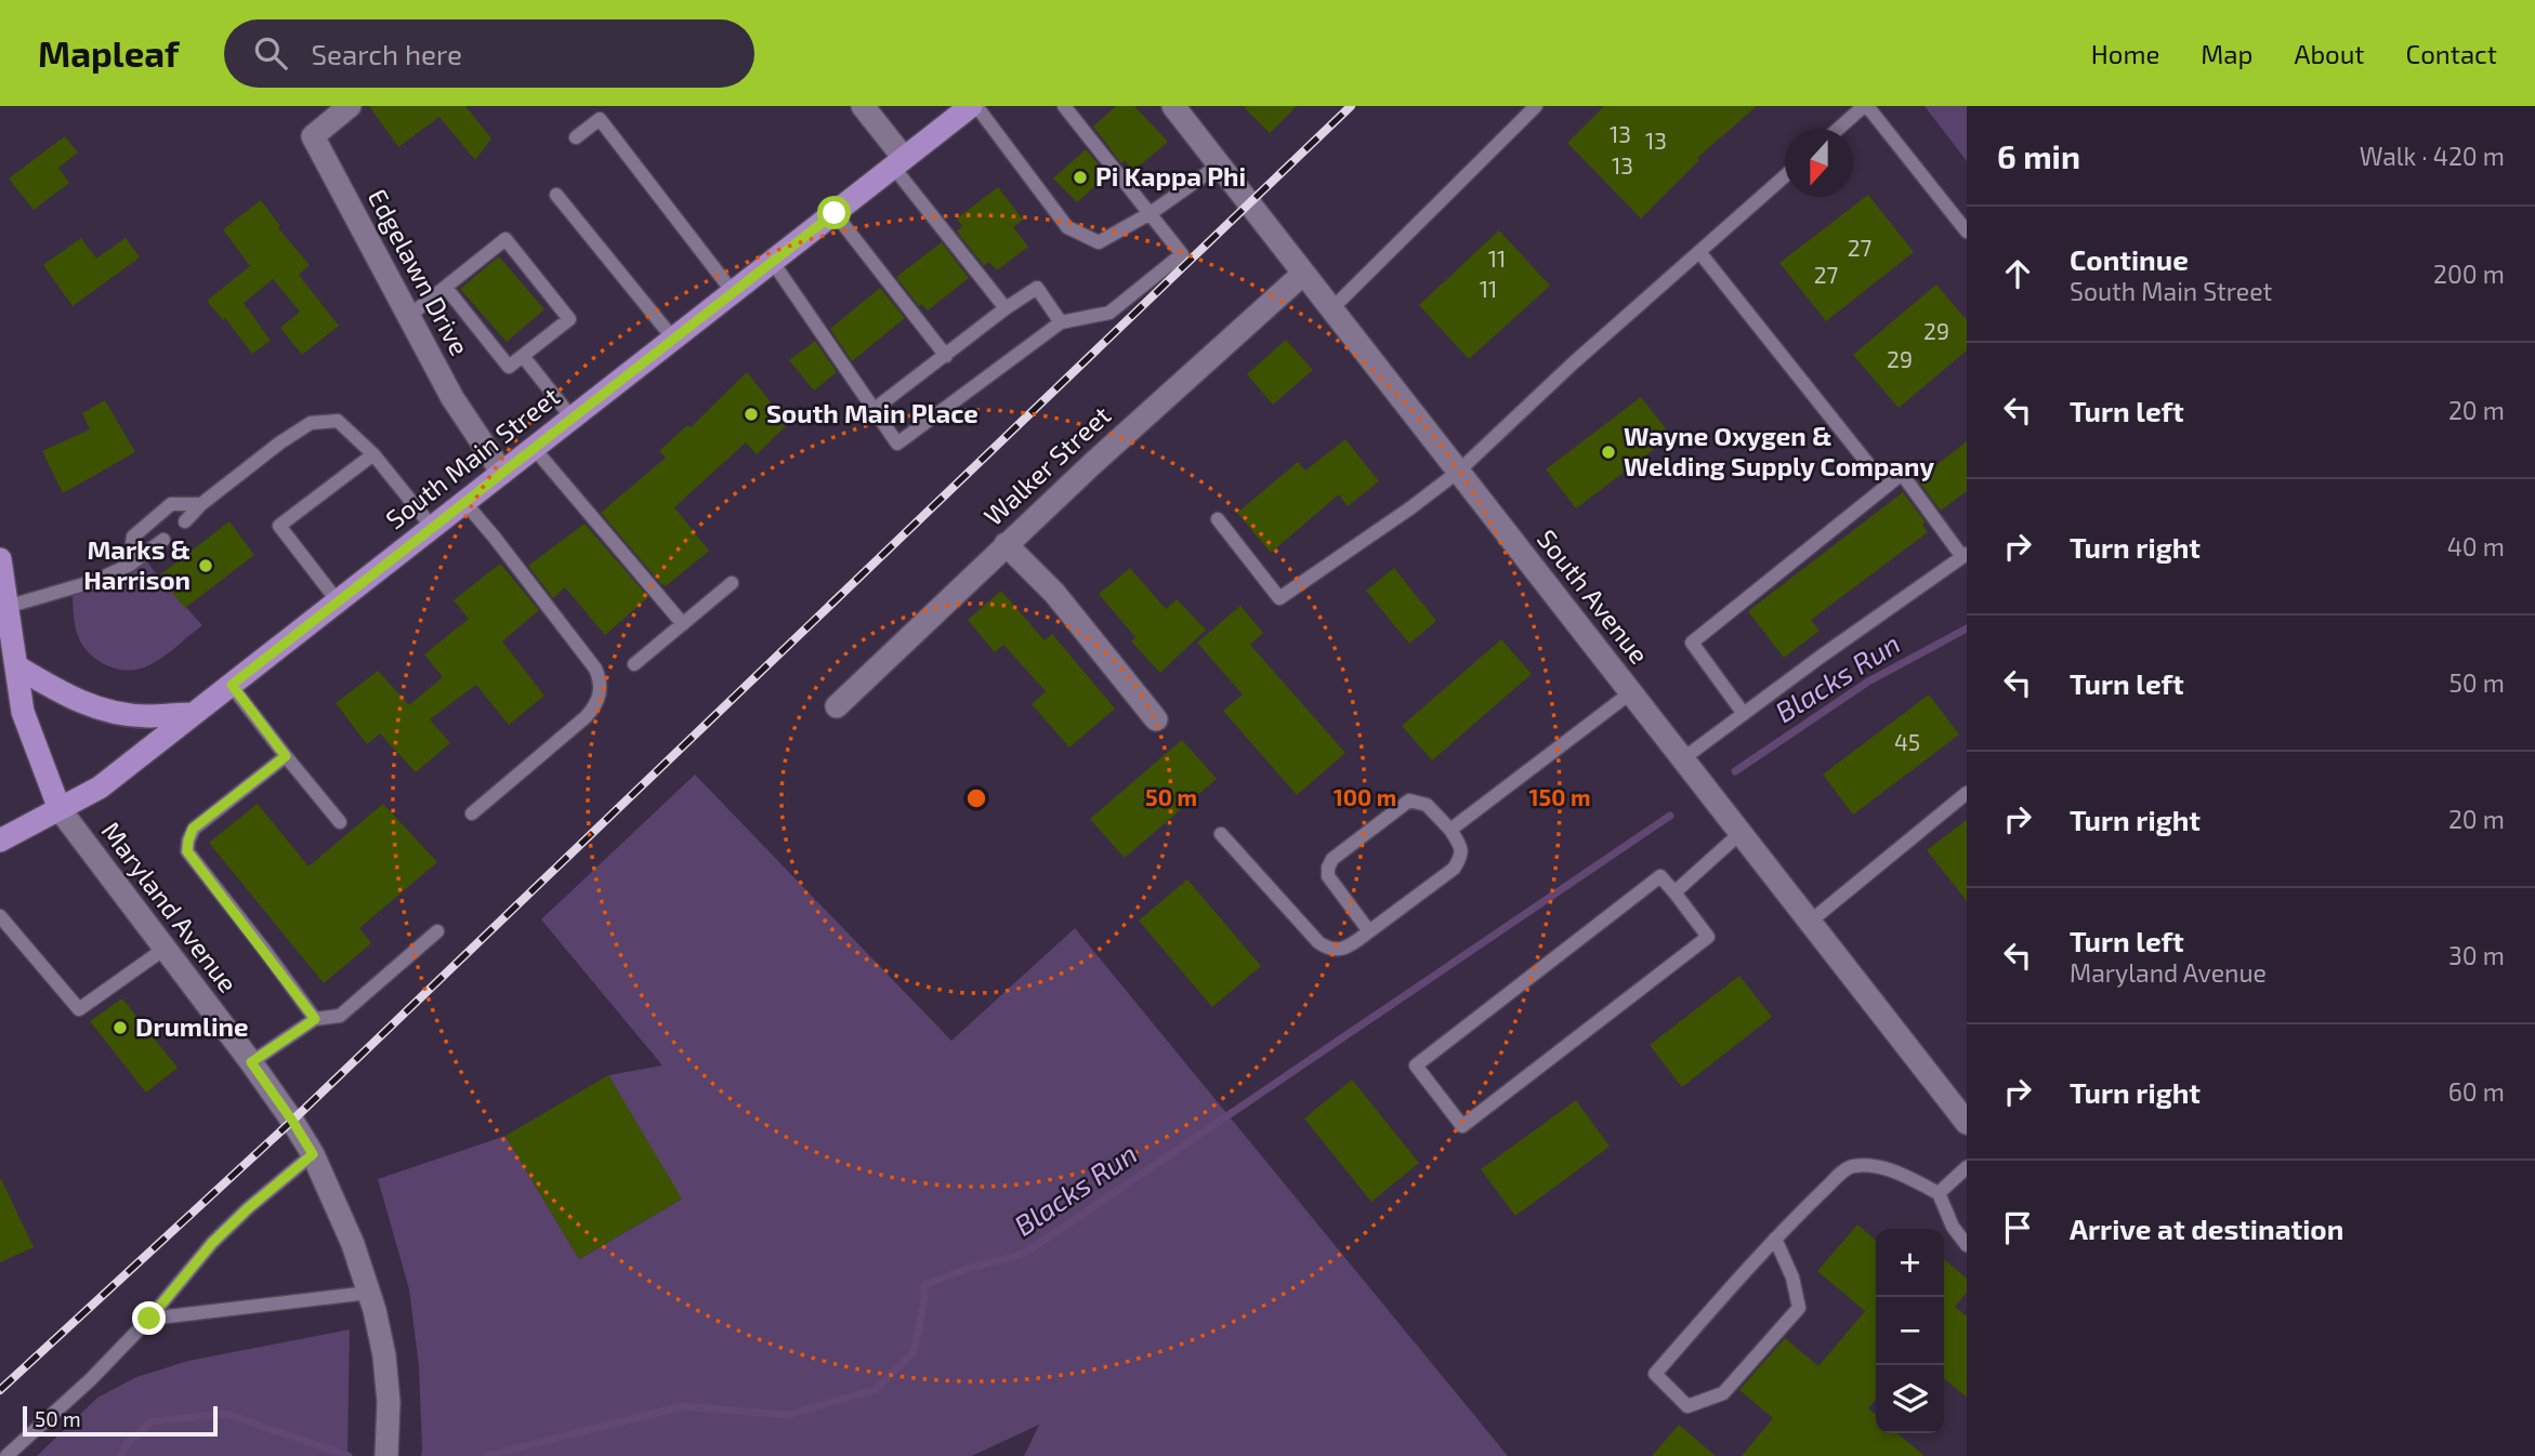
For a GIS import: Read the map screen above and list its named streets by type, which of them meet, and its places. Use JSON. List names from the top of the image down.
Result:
{
  "streets": {
    "main road": ["South Main Street"],
    "street": [
      "Edgelawn Drive",
      "Walker Street",
      "South Avenue",
      "Maryland Avenue"
    ]
  },
  "crossings": [
    ["Edgelawn Drive", "South Main Street"],
    ["South Main Street", "Maryland Avenue"],
    ["Walker Street", "South Avenue"]
  ],
  "water": ["Blacks Run"],
  "places": [
    "Pi Kappa Phi",
    "South Main Place",
    "Wayne Oxygen & Welding Supply Company",
    "Marks & Harrison",
    "Drumline"
  ],
  "house_numbers": [
    "13",
    "13",
    "13",
    "27",
    "11",
    "27",
    "11",
    "29",
    "29",
    "45"
  ],
  "scale_bar": "50 m",
  "north": "bottom",
  "page": {
    "header": "Mapleaf",
    "search": "Search here",
    "nav": [
      "Home",
      "Map",
      "About",
      "Contact"
    ],
    "heading": ["6 min", "Walk · 420 m"],
    "list": [
      ["Continue", "South Main Street", "200 m"],
      ["Turn left", "20 m"],
      ["Turn right", "40 m"],
      ["Turn left", "50 m"],
      ["Turn right", "20 m"],
      ["Turn left", "Maryland Avenue", "30 m"],
      ["Turn right", "60 m"],
      "Arrive at destination"
    ],
    "map_buttons": ["+", "−"],
    "scale": "50 m"
  },
  "rings": ["50 m", "100 m", "150 m"]
}
